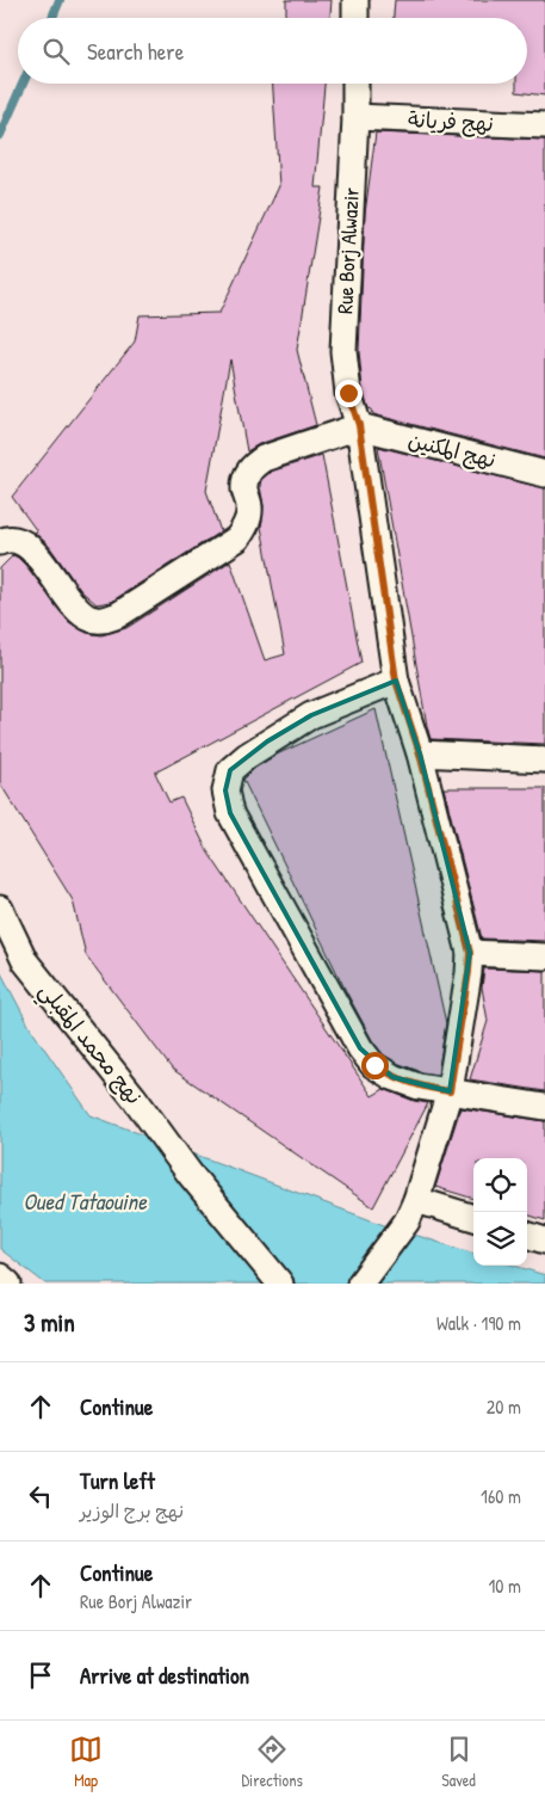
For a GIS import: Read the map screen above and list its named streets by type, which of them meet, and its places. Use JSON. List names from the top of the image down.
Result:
{
  "streets": {
    "street": [
      "نهج فريانة",
      "Rue Borj Alwazir",
      "نهج المكنين",
      "نهج محمد المقبلي"
    ]
  },
  "crossings": [
    ["نهج فريانة", "Rue Borj Alwazir"],
    ["Rue Borj Alwazir", "نهج المكنين"]
  ],
  "water": ["Oued Tataouine"],
  "page": {
    "search": "Search here",
    "heading": ["3 min", "Walk · 190 m"],
    "list": [
      ["Continue", "20 m"],
      ["Turn left", "نهج برج الوزير", "160 m"],
      ["Continue", "Rue Borj Alwazir", "10 m"],
      "Arrive at destination"
    ],
    "nav": ["Map", "Directions", "Saved"]
  }
}
